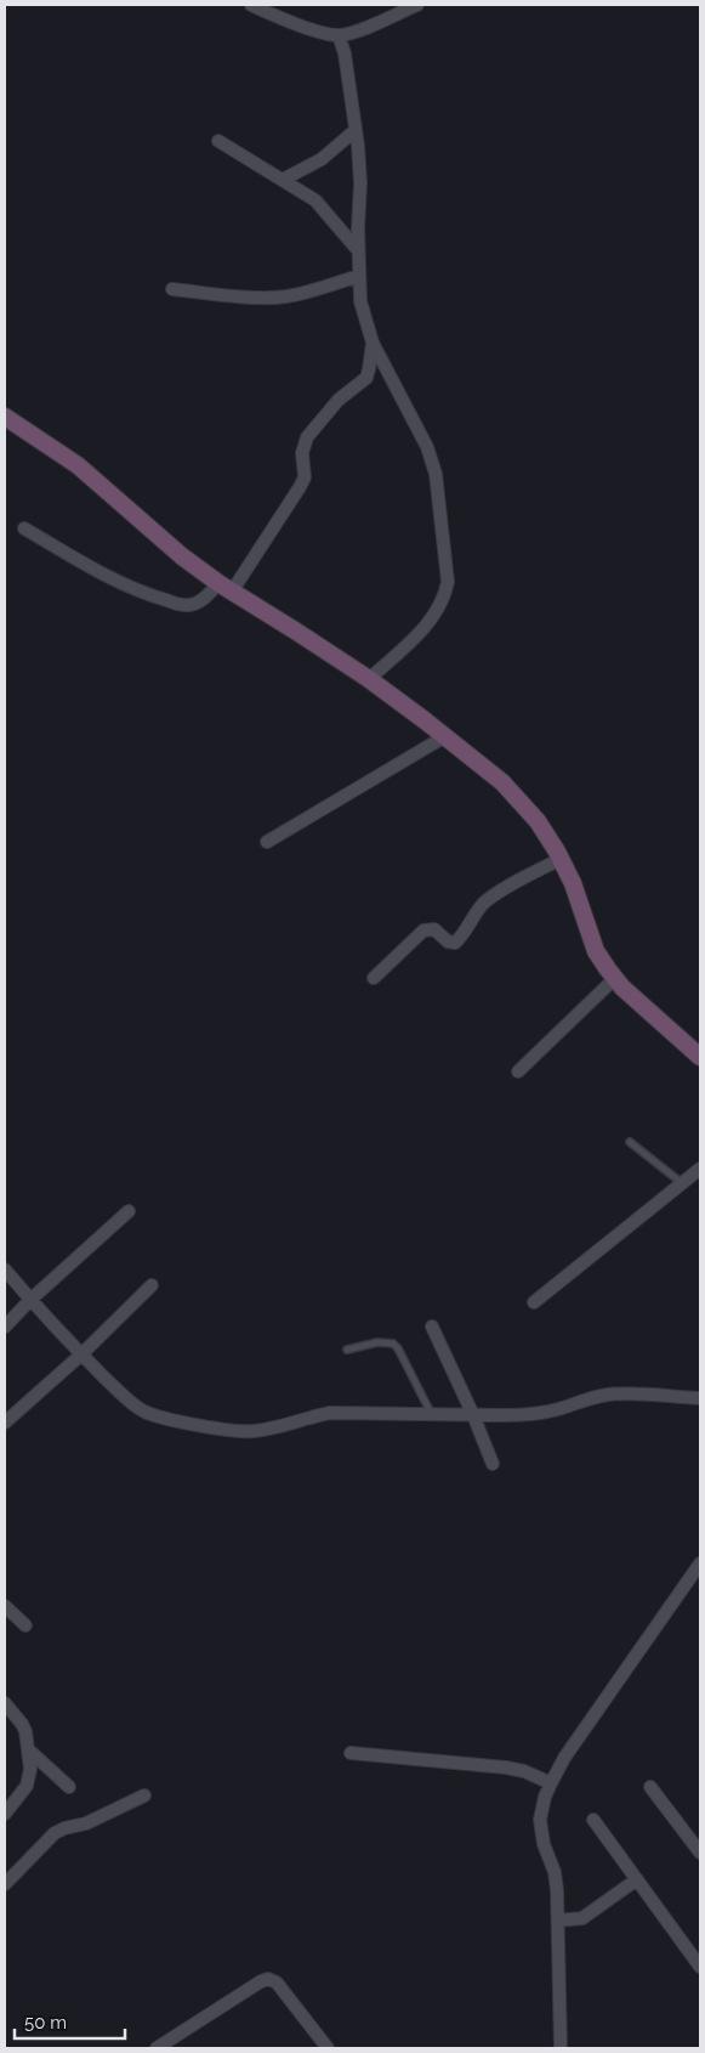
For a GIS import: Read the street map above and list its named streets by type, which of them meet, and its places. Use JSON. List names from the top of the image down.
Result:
{
  "scale_bar": "50 m"
}
